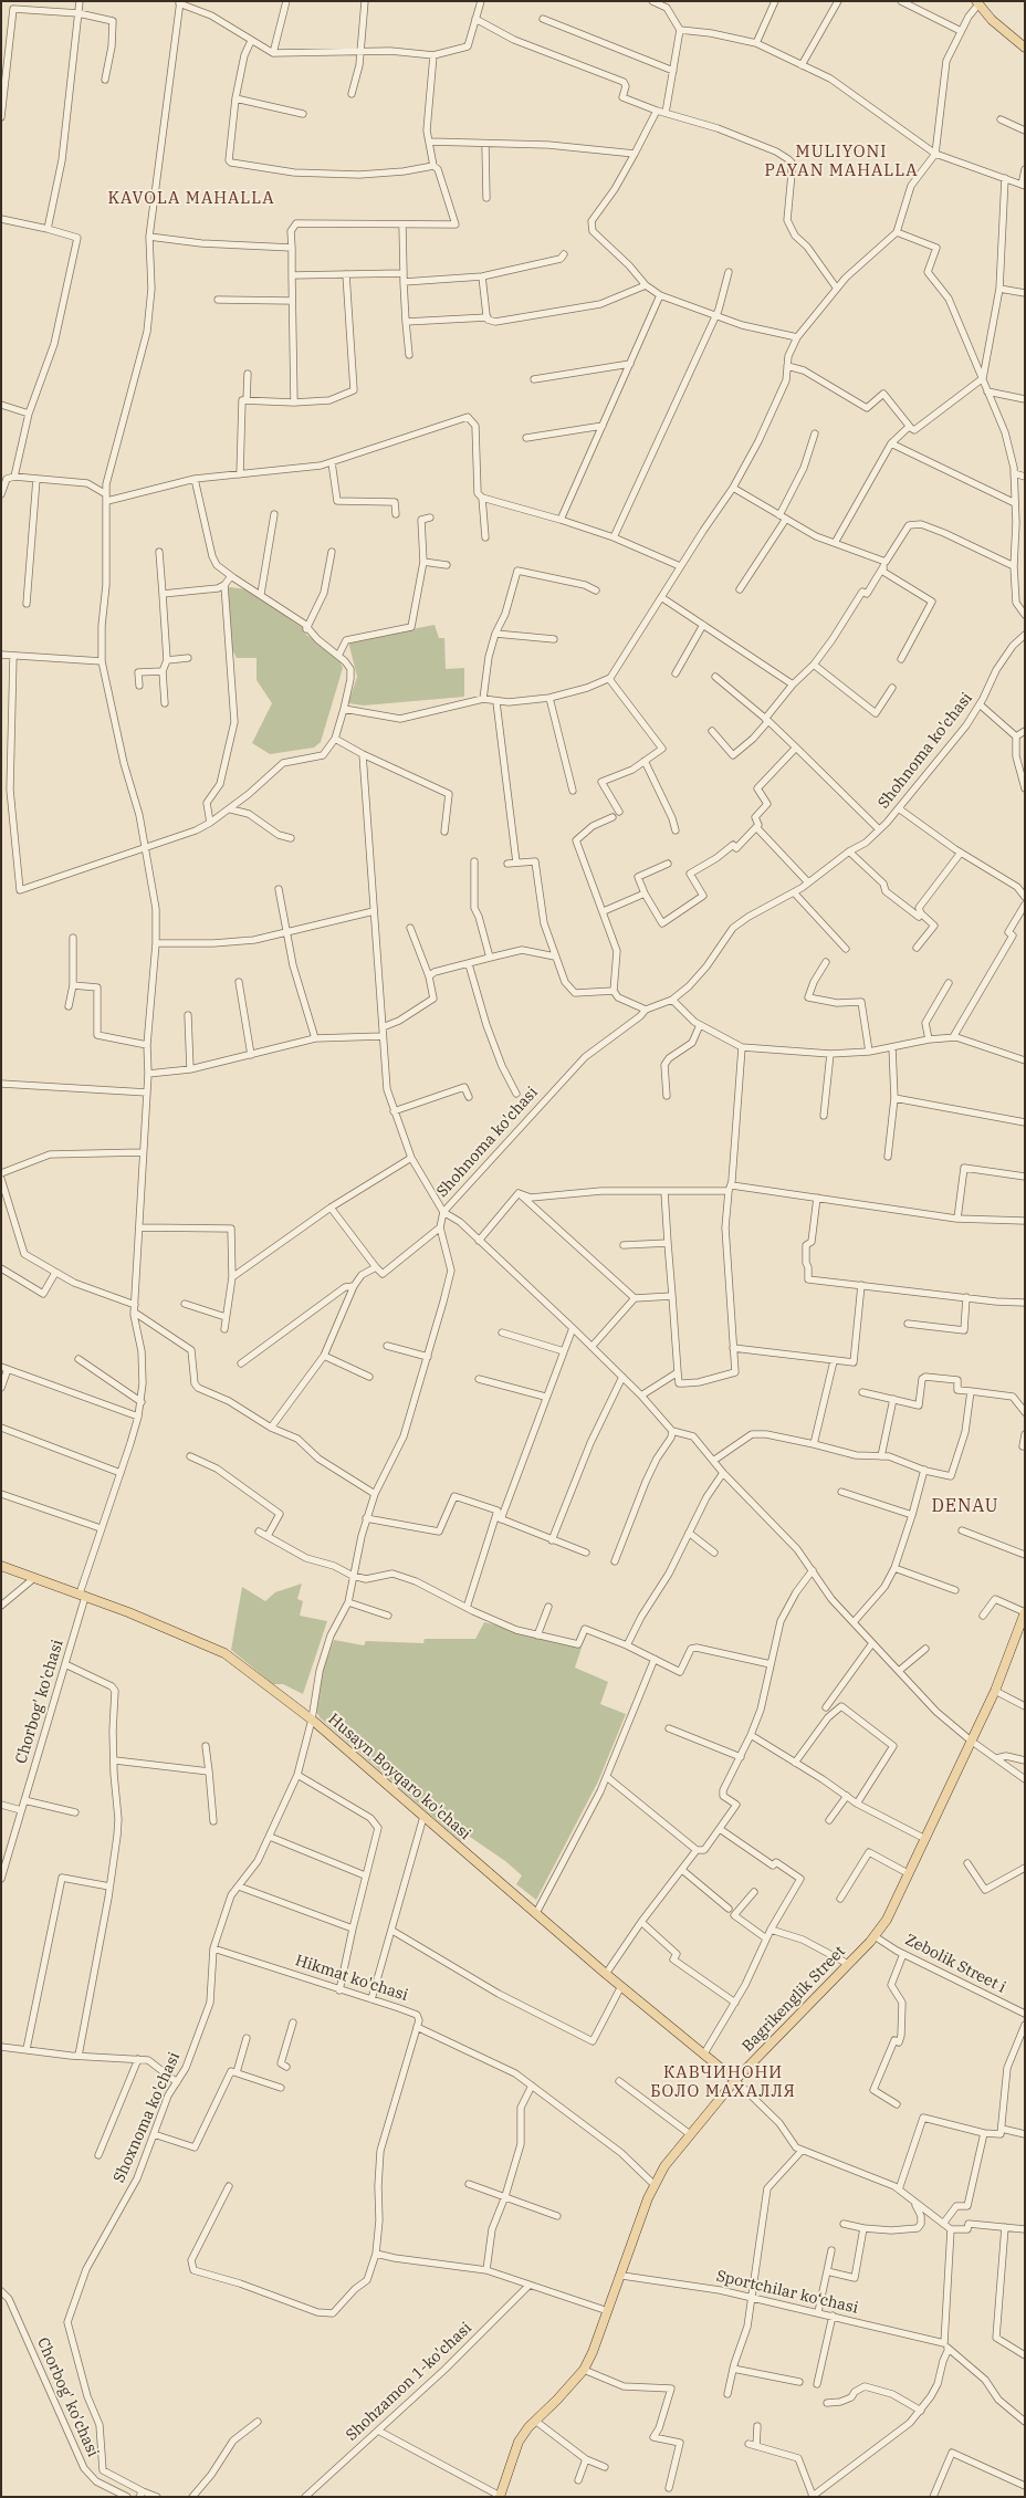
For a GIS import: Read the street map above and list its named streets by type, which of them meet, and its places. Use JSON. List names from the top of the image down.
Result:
{
  "streets": {
    "main road": ["Husayn Boyqaro ko'chasi", "Bagrikenglik Street"],
    "street": [
      "Shohnoma ko'chasi",
      "Сhorbog' ko'chasi",
      "Zebolik Street i",
      "Hikmat ko'chasi",
      "Shoxnoma ko'chasi",
      "Sportchilar ko‘chasi",
      "Shohzamon 1-ko'chasi",
      "Chorbog' ko'chasi"
    ]
  },
  "crossings": [
    ["Shohnoma ko'chasi", "Husayn Boyqaro ko'chasi"],
    ["Shohnoma ko'chasi", "Shoxnoma ko'chasi"],
    ["Сhorbog' ko'chasi", "Husayn Boyqaro ko'chasi"],
    ["Husayn Boyqaro ko'chasi", "Bagrikenglik Street"],
    ["Zebolik Street i", "Bagrikenglik Street"],
    ["Hikmat ko'chasi", "Bagrikenglik Street"],
    ["Hikmat ko'chasi", "Shoxnoma ko'chasi"],
    ["Bagrikenglik Street", "Sportchilar ko‘chasi"]
  ],
  "districts": [
    "MULIYONI PAYAN MAHALLA",
    "KAVOLA MAHALLA",
    "DENAU",
    "КАВЧИНОНИ БОЛО МАХАЛЛЯ"
  ]
}
